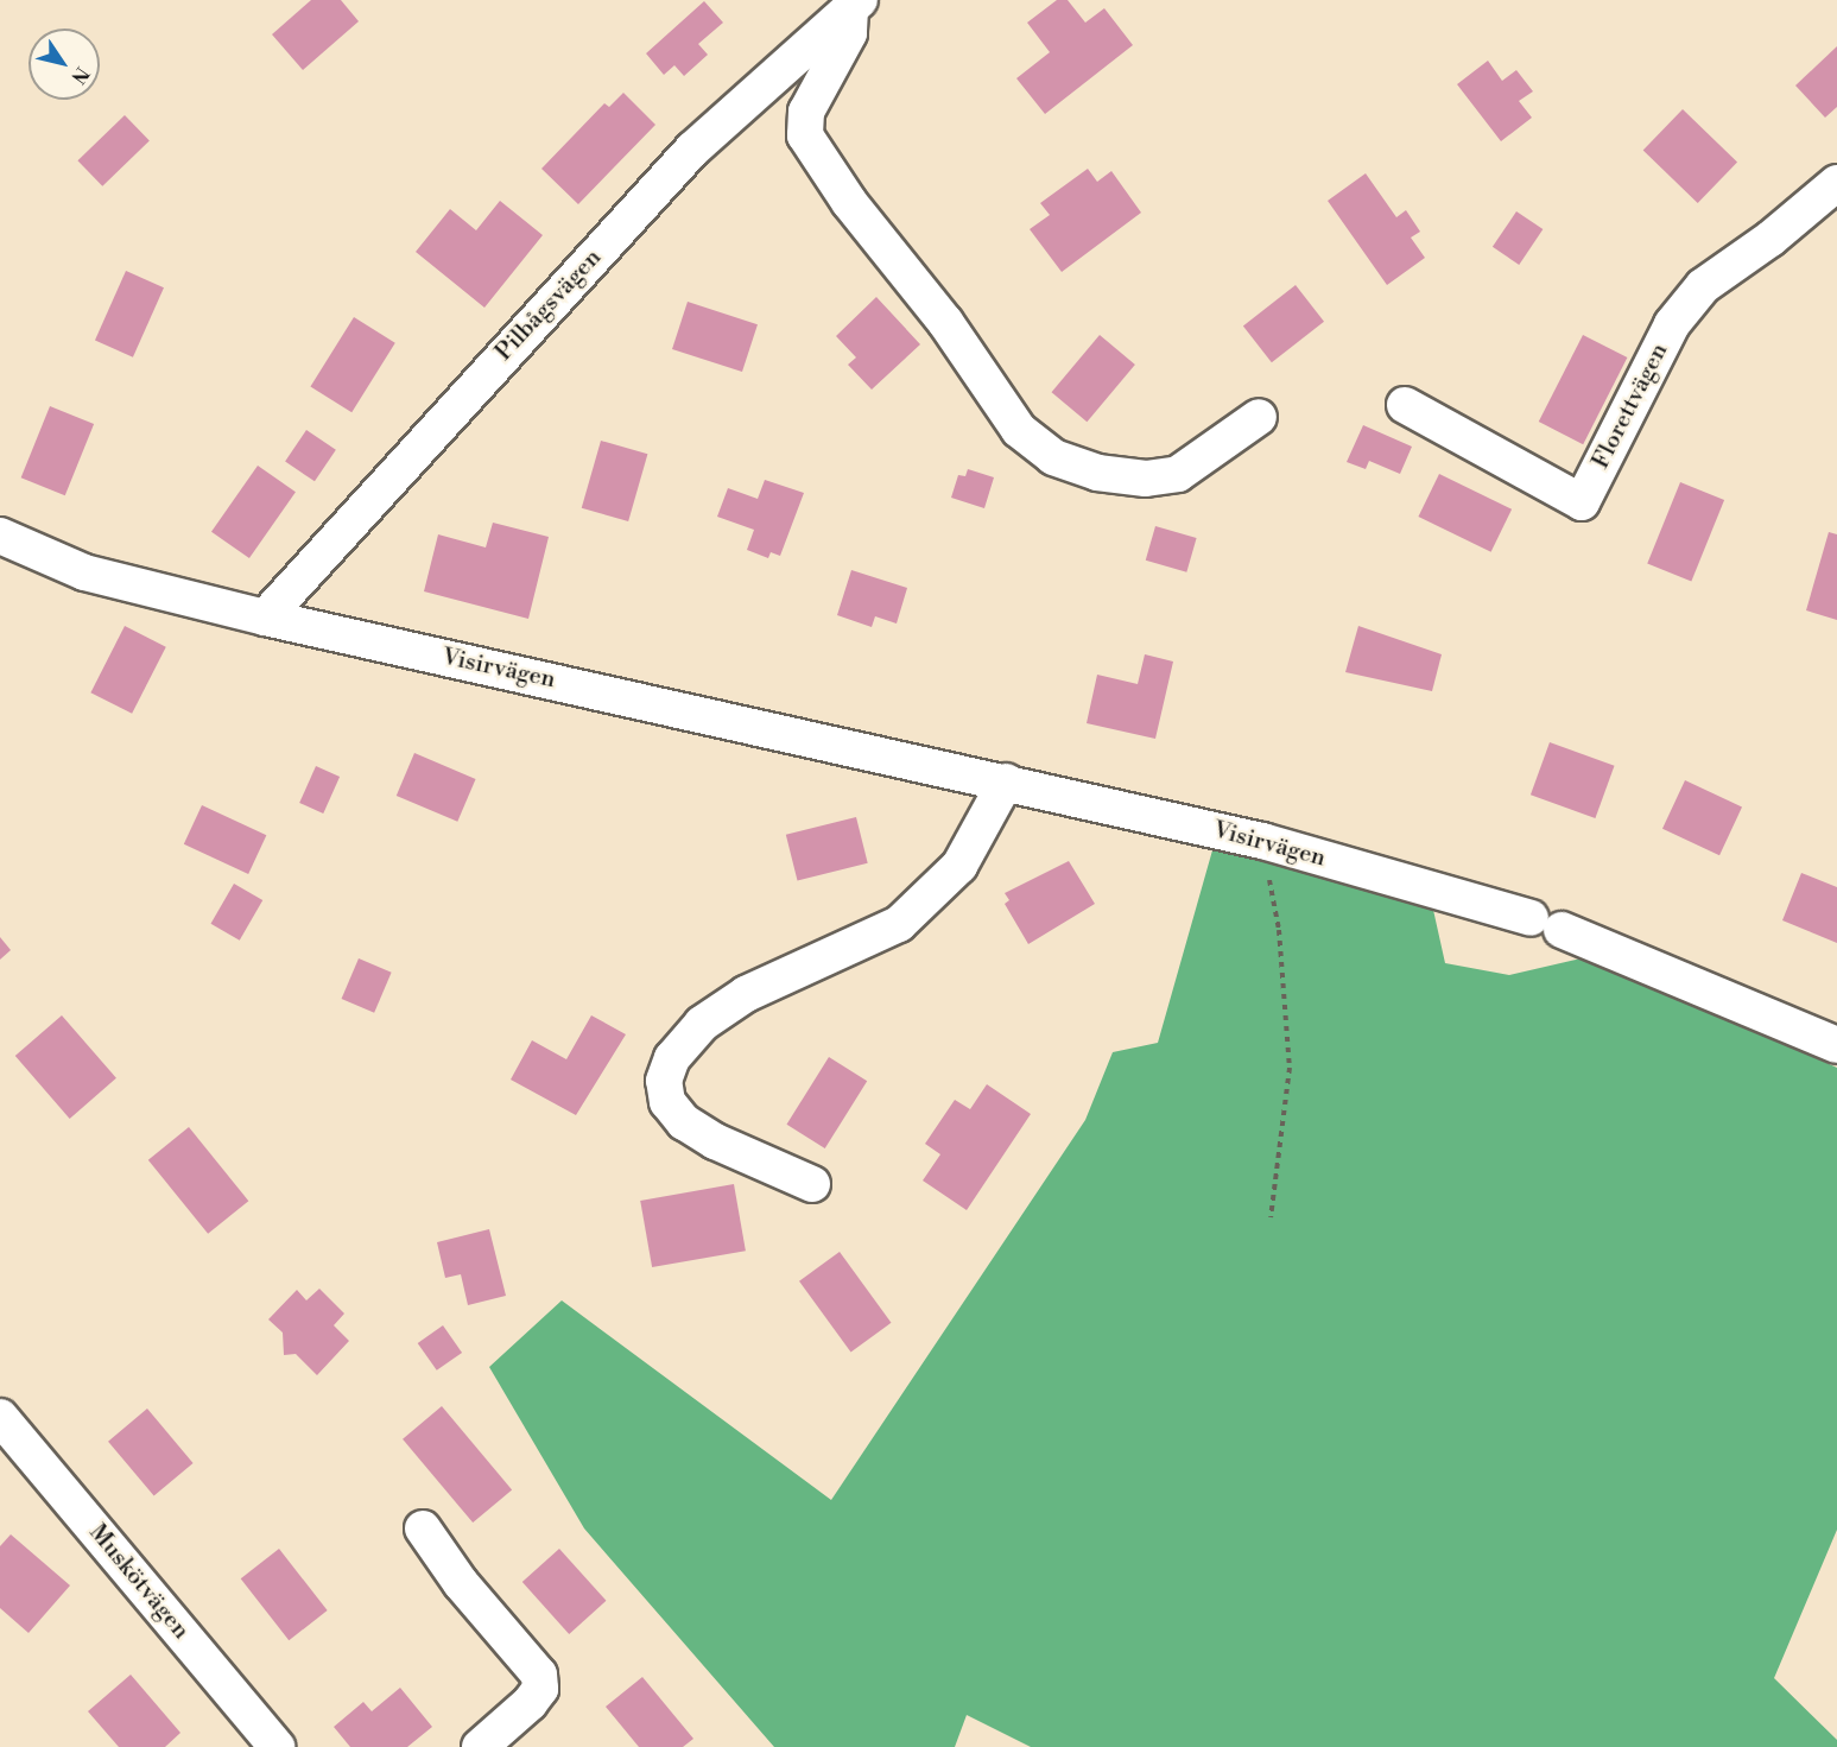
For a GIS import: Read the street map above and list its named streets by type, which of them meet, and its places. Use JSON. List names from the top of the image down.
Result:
{
  "streets": {
    "street": [
      "Pilbågsvägen",
      "Florettvägen",
      "Visirvägen",
      "Muskötvägen"
    ]
  },
  "crossings": [
    ["Pilbågsvägen", "Visirvägen"]
  ],
  "north": "bottom right"
}
